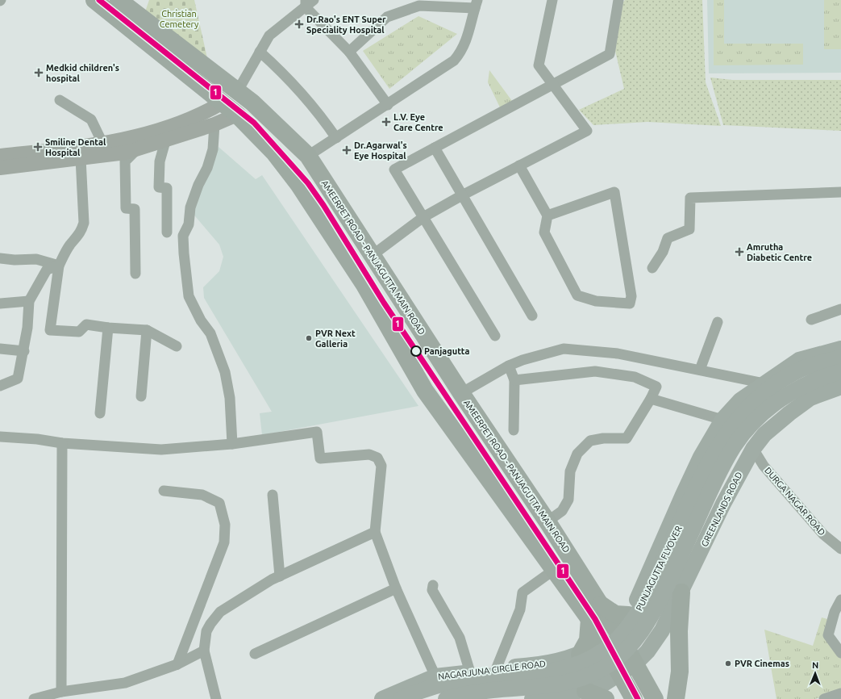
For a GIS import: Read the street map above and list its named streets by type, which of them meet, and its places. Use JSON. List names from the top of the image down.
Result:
{
  "streets": {
    "highway": ["AMEERPET ROAD - PANJAGUTTA MAIN ROAD"],
    "main road": ["GREENLANDS ROAD", "PUNJAGUTTA FLYOVER", "NAGARJUNA CIRCLE ROAD"],
    "street": ["DURGA NAGAR ROAD"]
  },
  "crossings": [
    ["AMEERPET ROAD - PANJAGUTTA MAIN ROAD", "GREENLANDS ROAD"],
    ["AMEERPET ROAD - PANJAGUTTA MAIN ROAD", "NAGARJUNA CIRCLE ROAD"],
    ["DURGA NAGAR ROAD", "GREENLANDS ROAD"]
  ],
  "parks": ["Christian Cemetery"],
  "places": {
    "health": [
      "Dr.Rao's ENT Super Speciality Hospital",
      "Medkid children's hospital",
      "L.V. Eye Care Centre",
      "Smiline Dental Hospital",
      "Dr.Agarwal's Eye Hospital",
      "Amrutha Diabetic Centre"
    ],
    "other": ["PVR Next Galleria", "Panjagutta", "PVR Cinemas"]
  },
  "lines": ["transit line 1"],
  "north": "top"
}
